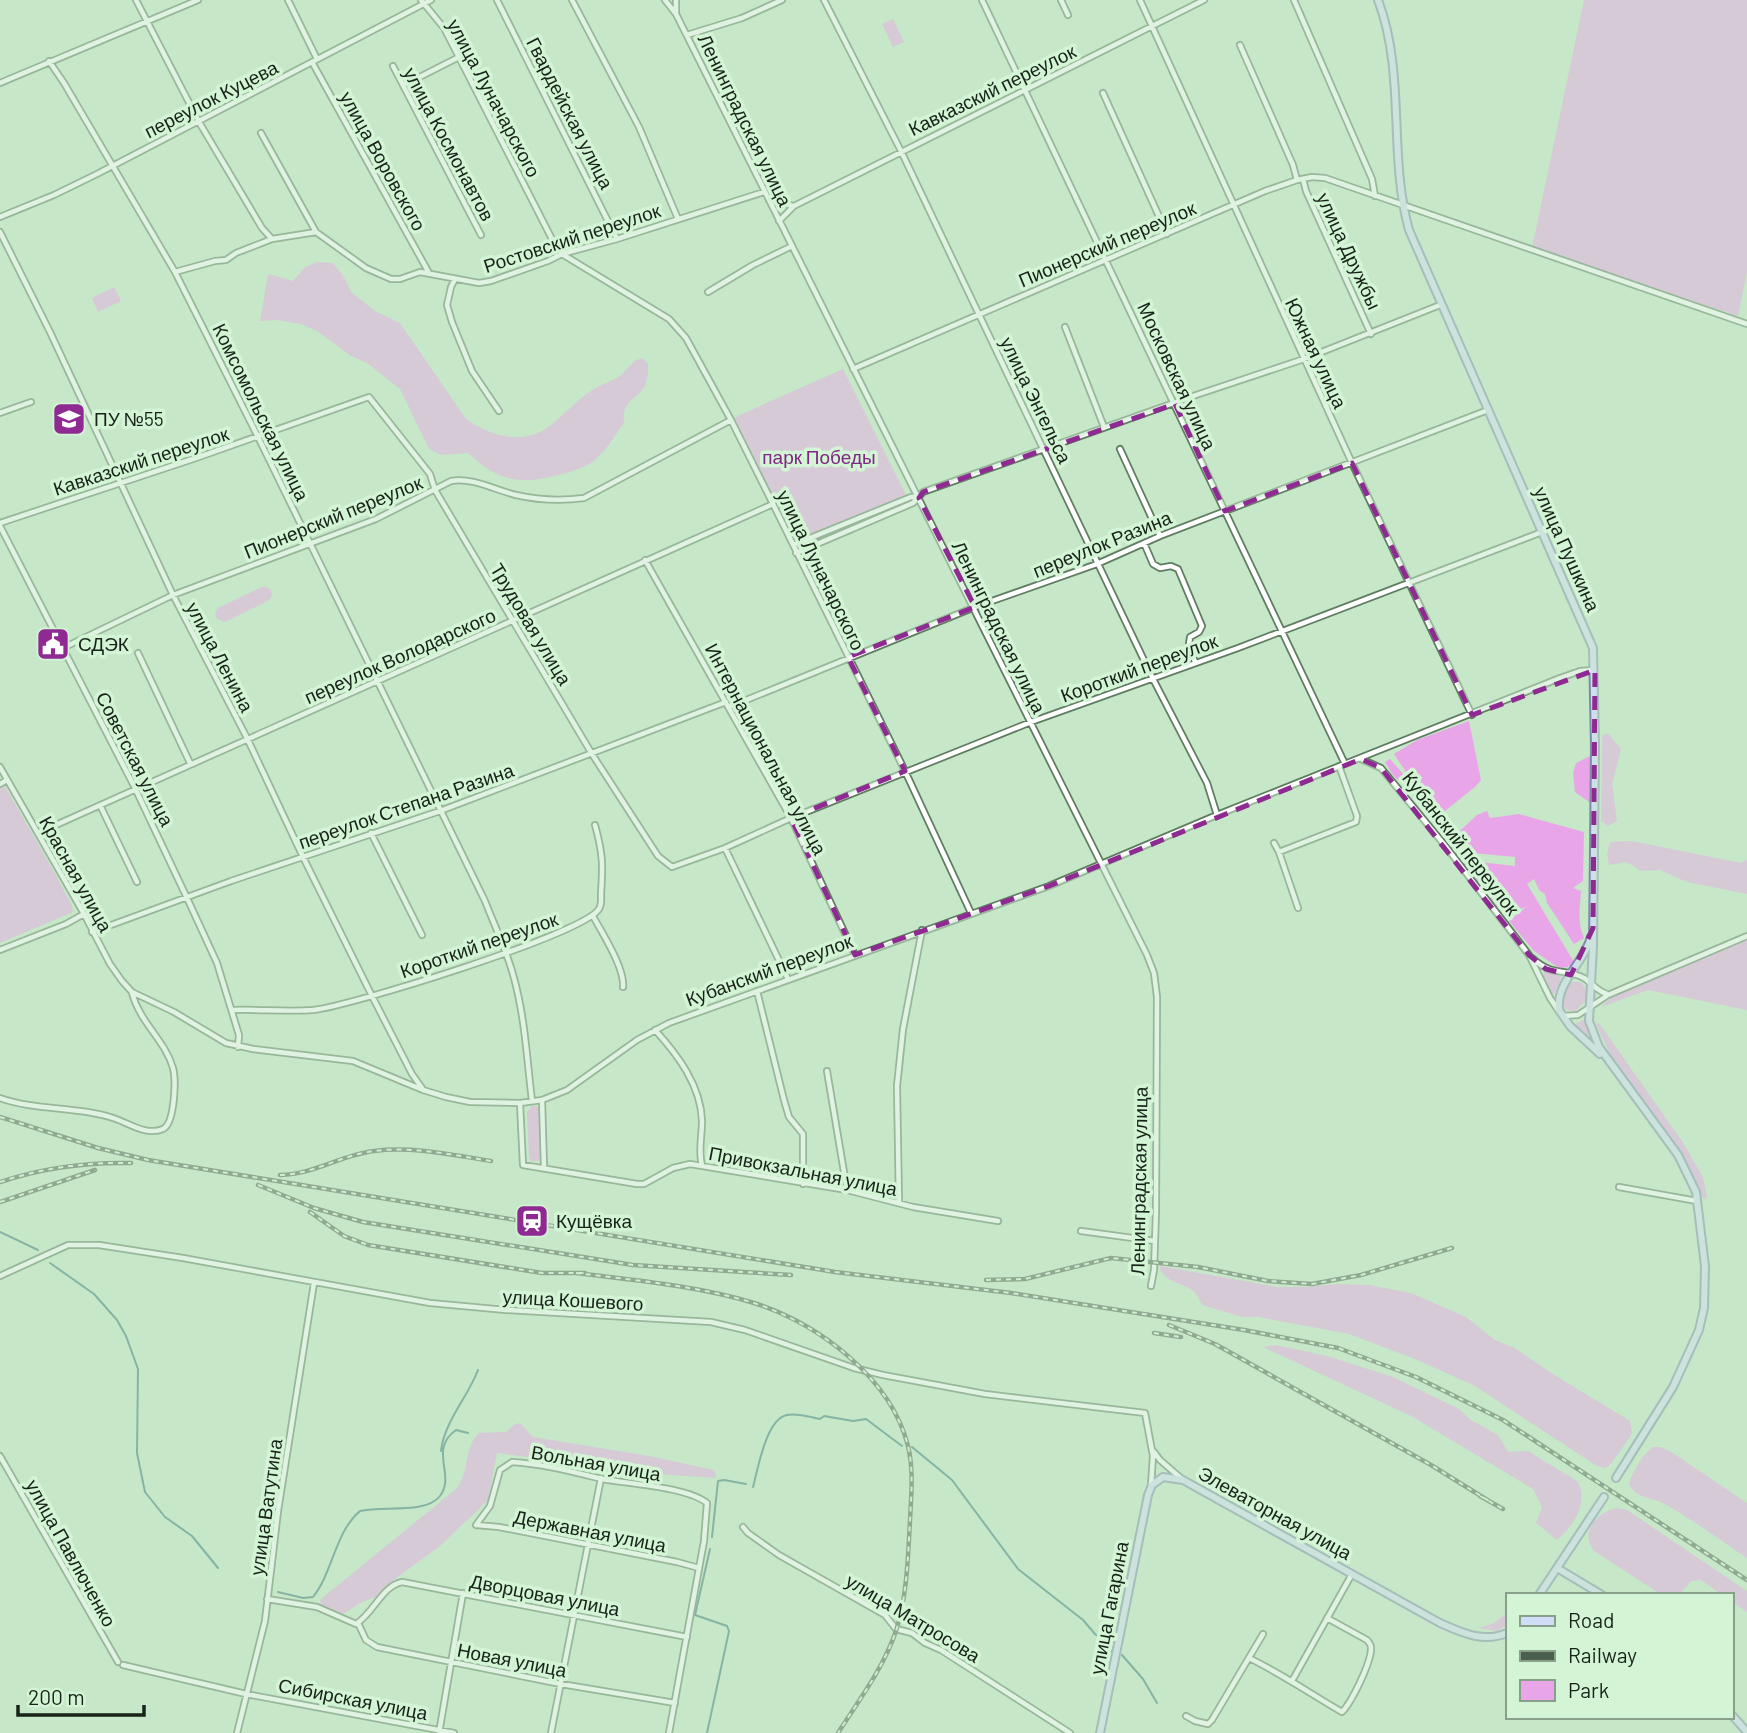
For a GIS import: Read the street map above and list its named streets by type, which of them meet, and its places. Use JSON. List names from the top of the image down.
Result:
{
  "streets": {
    "main road": [
      "улица Пушкина",
      "Кубанский переулок",
      "Элеваторная улица",
      "улица Гагарина"
    ],
    "street": [
      "Кавказский переулок",
      "улица Луначарского",
      "переулок Куцева",
      "Гвардейская улица",
      "Ленинградская улица",
      "улица Космонавтов",
      "улица Воровского",
      "Ростовский переулок",
      "Пионерский переулок",
      "улица Дружбы",
      "Южная улица",
      "Московская улица",
      "улица Энгельса",
      "Комсомольская улица",
      "переулок Разина",
      "Трудовая улица",
      "переулок Володарского",
      "улица Ленина",
      "Короткий переулок",
      "Интернациональная улица",
      "Советская улица",
      "переулок Степана Разина",
      "Красная улица",
      "Привокзальная улица",
      "улица Кошевого",
      "Вольная улица",
      "улица Ватутина",
      "Державная улица",
      "улица Павлюченко",
      "Дворцовая улица",
      "улица Матросова",
      "Новая улица",
      "Сибирская улица"
    ]
  },
  "crossings": [
    ["Кавказский переулок", "Ленинградская улица"],
    ["Кавказский переулок", "Южная улица"],
    ["Кавказский переулок", "Московская улица"],
    ["Кавказский переулок", "улица Энгельса"],
    ["Кавказский переулок", "Комсомольская улица"],
    ["Кавказский переулок", "Трудовая улица"],
    ["Кавказский переулок", "улица Ленина"],
    ["Кавказский переулок", "Советская улица"],
    ["улица Луначарского", "переулок Куцева"],
    ["улица Луначарского", "Ростовский переулок"],
    ["улица Луначарского", "Пионерский переулок"],
    ["улица Луначарского", "переулок Разина"],
    ["улица Луначарского", "переулок Володарского"],
    ["улица Луначарского", "Короткий переулок"],
    ["улица Луначарского", "Кубанский переулок"],
    ["переулок Куцева", "улица Воровского"],
    ["переулок Куцева", "Комсомольская улица"],
    ["Гвардейская улица", "Ростовский переулок"],
    ["Ленинградская улица", "Ростовский переулок"],
    ["Ленинградская улица", "Пионерский переулок"],
    ["Ленинградская улица", "переулок Разина"],
    ["Ленинградская улица", "Короткий переулок"],
    ["Ленинградская улица", "Кубанский переулок"],
    ["улица Воровского", "Ростовский переулок"],
    ["Пионерский переулок", "улица Дружбы"],
    ["Пионерский переулок", "Южная улица"],
    ["Пионерский переулок", "Московская улица"],
    ["Пионерский переулок", "улица Энгельса"],
    ["Пионерский переулок", "Комсомольская улица"],
    ["Пионерский переулок", "Трудовая улица"],
    ["Пионерский переулок", "улица Ленина"],
    ["Пионерский переулок", "Советская улица"],
    ["Южная улица", "переулок Разина"],
    ["Южная улица", "Короткий переулок"],
    ["Южная улица", "Кубанский переулок"],
    ["Московская улица", "переулок Разина"],
    ["Московская улица", "Короткий переулок"],
    ["Московская улица", "Кубанский переулок"],
    ["улица Энгельса", "переулок Разина"],
    ["улица Энгельса", "Короткий переулок"],
    ["улица Энгельса", "Кубанский переулок"],
    ["Комсомольская улица", "переулок Володарского"],
    ["Комсомольская улица", "Короткий переулок"],
    ["Комсомольская улица", "переулок Степана Разина"],
    ["Комсомольская улица", "Кубанский переулок"],
    ["переулок Разина", "улица Пушкина"],
    ["переулок Разина", "Интернациональная улица"],
    ["переулок Разина", "переулок Степана Разина"],
    ["улица Пушкина", "Короткий переулок"],
    ["улица Пушкина", "Кубанский переулок"],
    ["Трудовая улица", "переулок Володарского"],
    ["Трудовая улица", "Короткий переулок"],
    ["Трудовая улица", "переулок Степана Разина"],
    ["переулок Володарского", "улица Ленина"],
    ["переулок Володарского", "Интернациональная улица"],
    ["переулок Володарского", "Советская улица"],
    ["переулок Володарского", "Красная улица"],
    ["улица Ленина", "Короткий переулок"],
    ["улица Ленина", "переулок Степана Разина"],
    ["улица Ленина", "Кубанский переулок"],
    ["Короткий переулок", "Интернациональная улица"],
    ["Интернациональная улица", "переулок Степана Разина"],
    ["Интернациональная улица", "Кубанский переулок"],
    ["Советская улица", "переулок Степана Разина"],
    ["Советская улица", "Кубанский переулок"],
    ["переулок Степана Разина", "Красная улица"],
    ["Кубанский переулок", "Красная улица"],
    ["Кубанский переулок", "Привокзальная улица"],
    ["улица Кошевого", "улица Ватутина"],
    ["улица Кошевого", "улица Гагарина"],
    ["Вольная улица", "Державная улица"],
    ["улица Ватутина", "улица Павлюченко"],
    ["улица Ватутина", "Сибирская улица"],
    ["Элеваторная улица", "улица Гагарина"],
    ["улица Павлюченко", "Сибирская улица"],
    ["Дворцовая улица", "Новая улица"]
  ],
  "parks": ["парк Победы"],
  "places": {
    "school or university": ["ПУ №55"],
    "public building": ["СДЭК"],
    "station": ["Кущёвка"]
  },
  "legend": ["Road", "Railway", "Park"],
  "scale_bar": "200 m"
}
